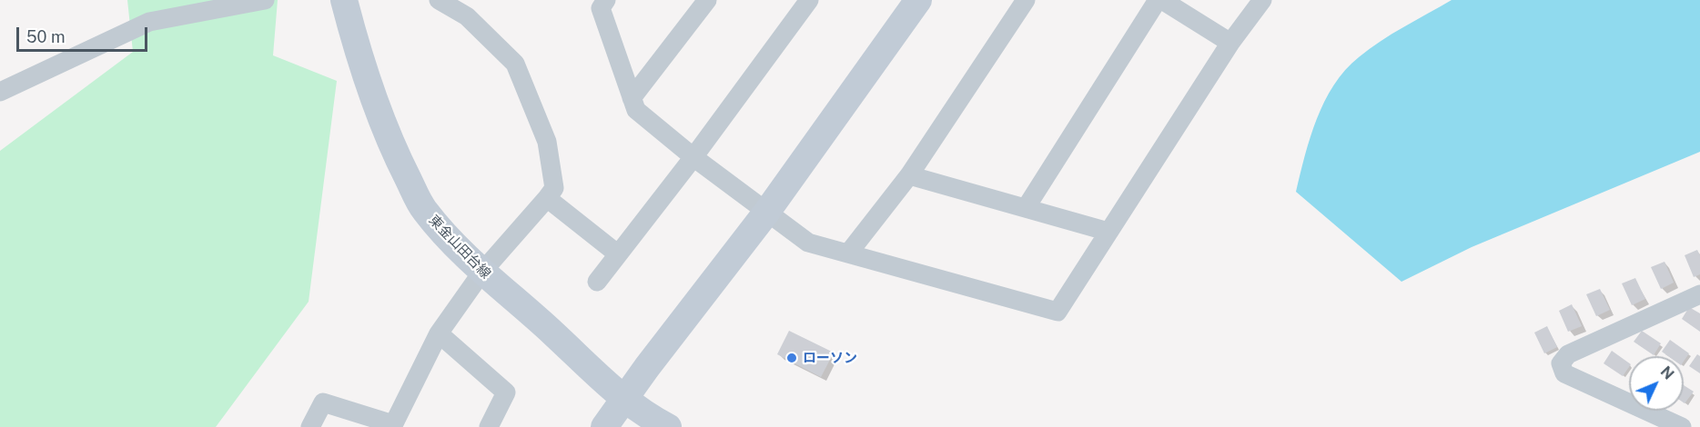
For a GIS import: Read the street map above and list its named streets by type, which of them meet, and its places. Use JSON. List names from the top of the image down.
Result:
{
  "streets": {
    "main road": ["東金山田台線"]
  },
  "places": ["ローソン"],
  "scale_bar": "50 m",
  "north": "top right"
}
